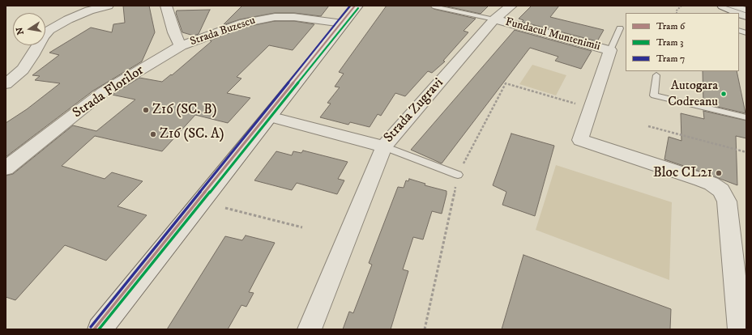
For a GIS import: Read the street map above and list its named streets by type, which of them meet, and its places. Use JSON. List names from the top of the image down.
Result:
{
  "streets": {
    "street": [
      "Strada Buzescu",
      "Fundacul Muntenimii",
      "Strada Florilor",
      "Strada Zugravi"
    ]
  },
  "crossings": [
    ["Strada Buzescu", "Strada Florilor"],
    ["Fundacul Muntenimii", "Strada Zugravi"]
  ],
  "places": [
    "Autogara Codreanu",
    "Z16 (SC. B)",
    "Z16 (SC. A)",
    "Bloc CL21"
  ],
  "lines": ["tram line 6", "tram line 7", "tram line 3"],
  "legend": ["Tram 6", "Tram 3", "Tram 7"],
  "north": "left"
}
